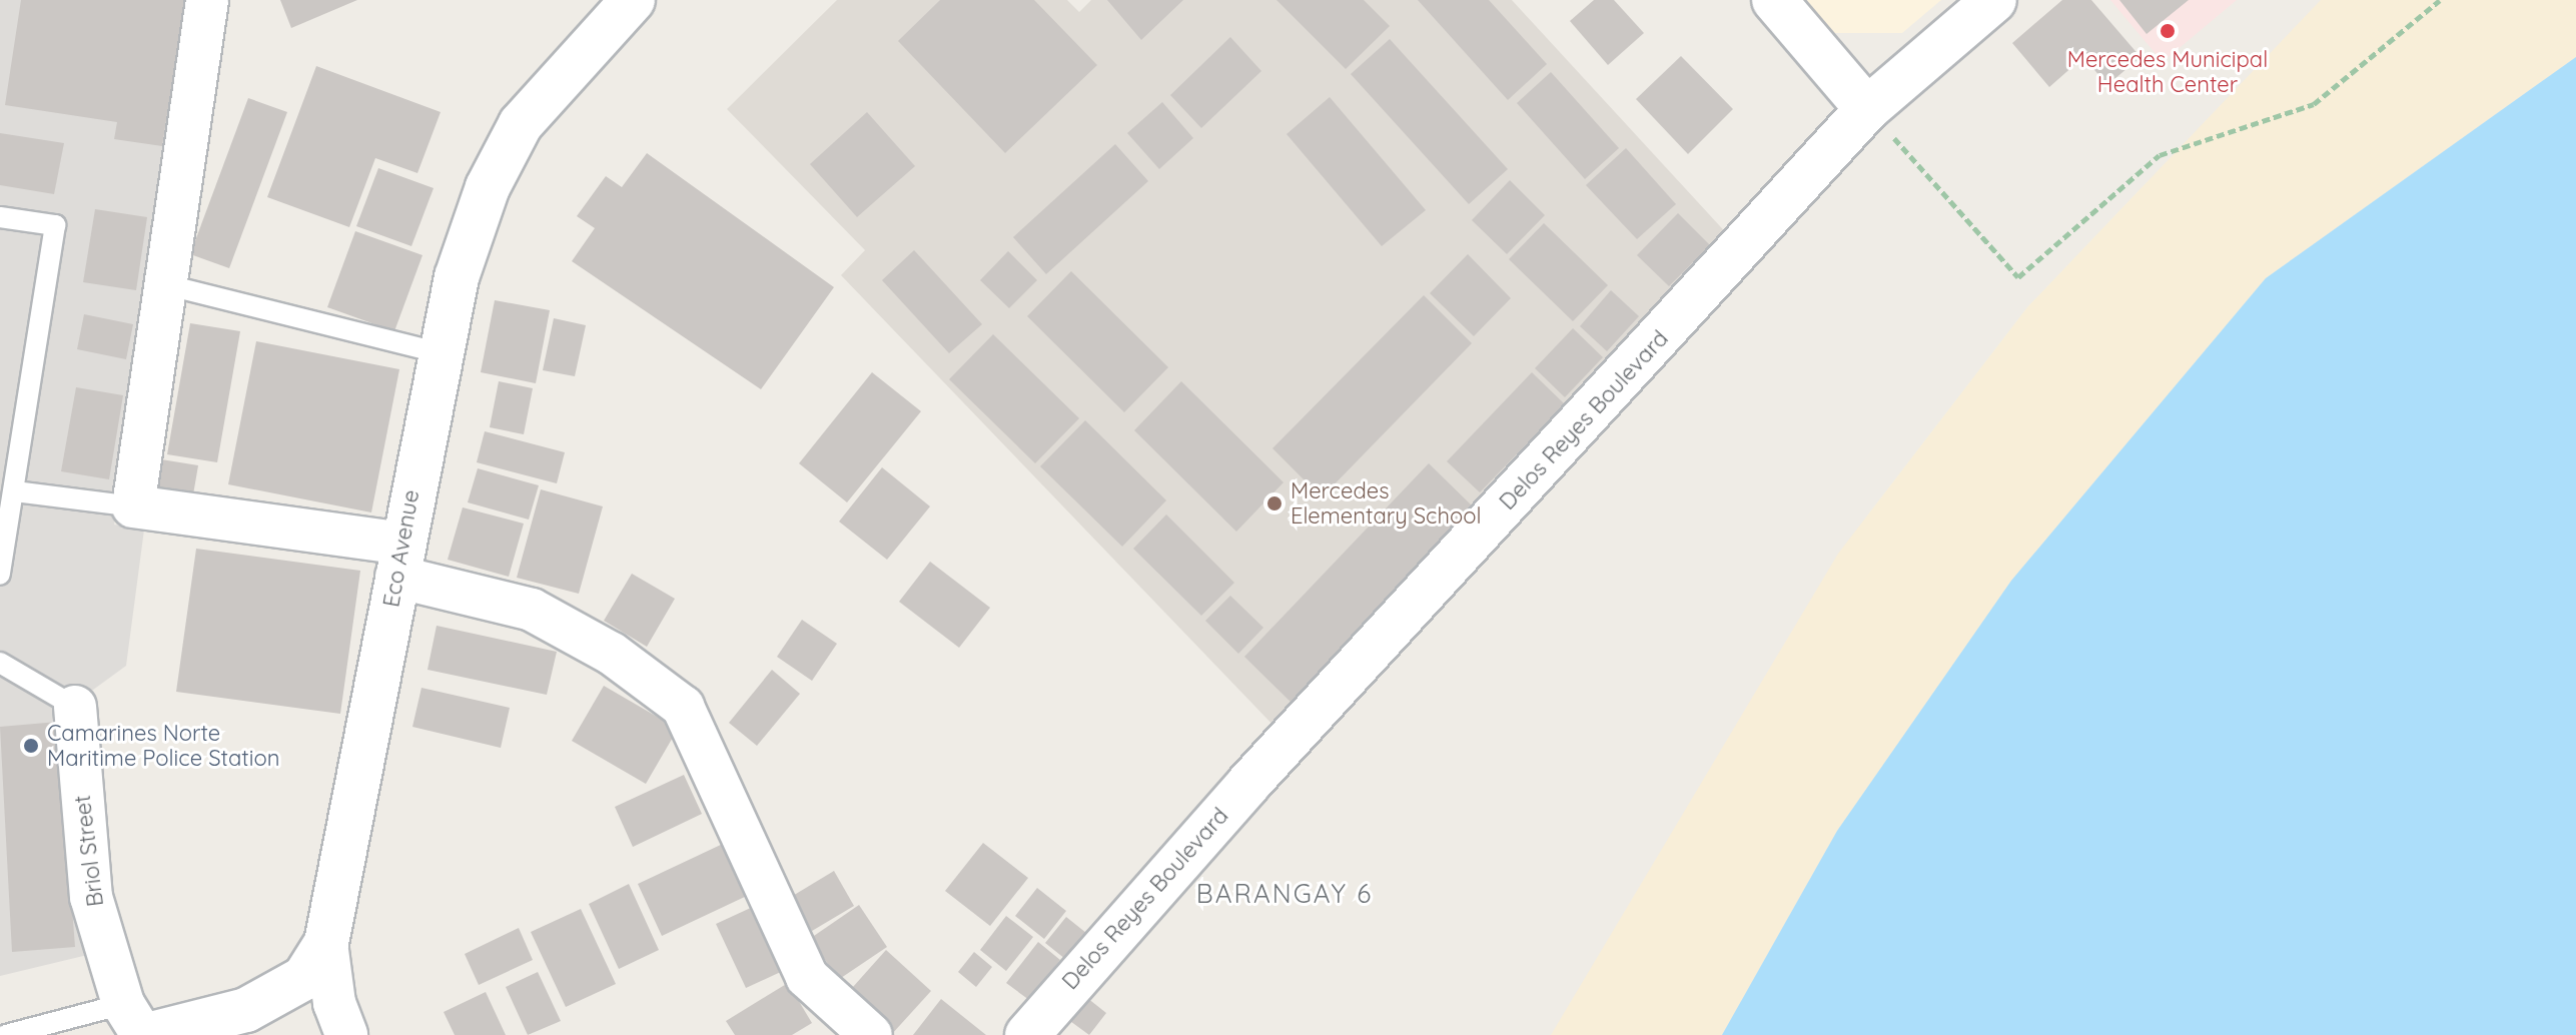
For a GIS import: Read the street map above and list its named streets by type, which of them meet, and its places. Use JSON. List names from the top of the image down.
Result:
{
  "streets": {
    "street": ["Delos Reyes Boulevard", "Eco Avenue", "Briol Street"]
  },
  "crossings": [
    ["Eco Avenue", "Briol Street"]
  ],
  "districts": ["BARANGAY 6"],
  "places": ["Mercedes Municipal Health Center", "Mercedes Elementary School", "Camarines Norte Maritime Police Station"]
}
